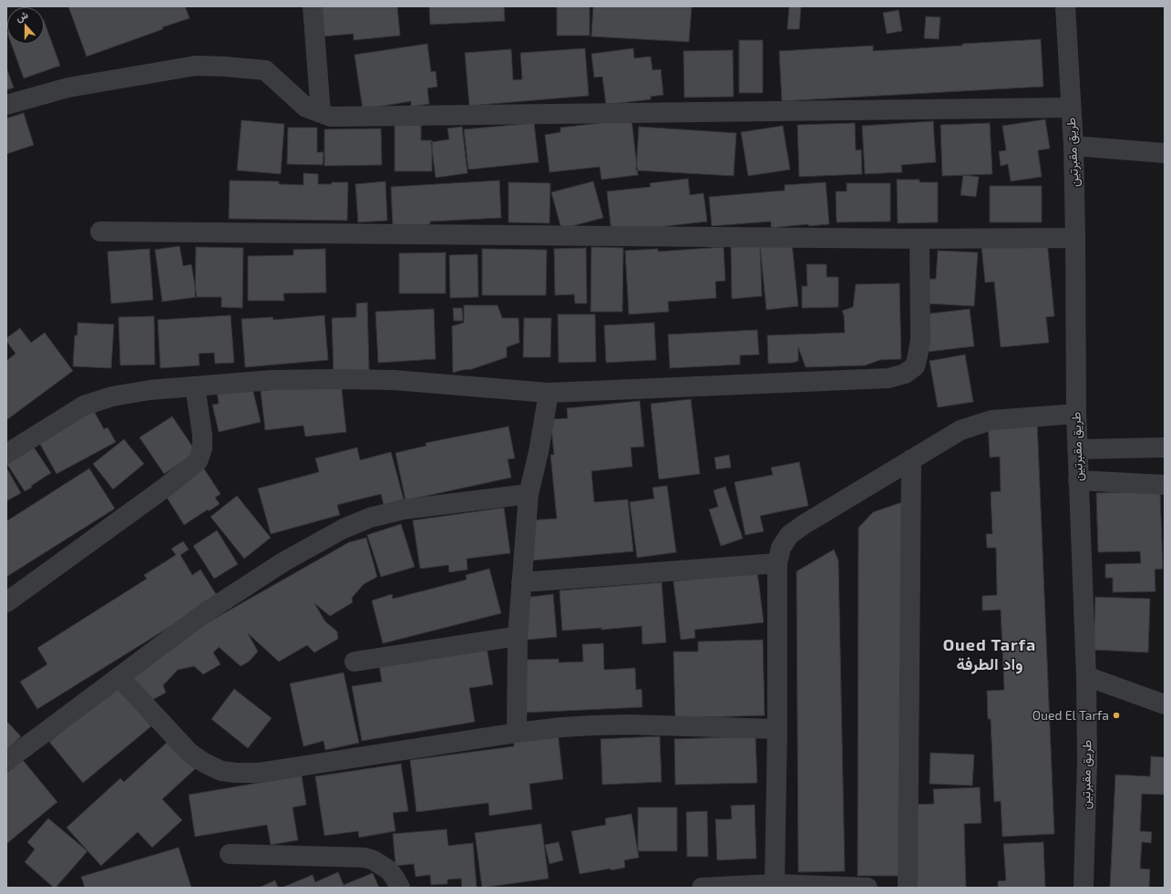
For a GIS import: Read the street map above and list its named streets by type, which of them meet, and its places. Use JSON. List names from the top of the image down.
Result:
{
  "streets": {
    "street": ["طريق مقبرتين"]
  },
  "districts": ["Oued Tarfa واد الطرفة"],
  "places": ["Oued El Tarfa"],
  "north": "top"
}
